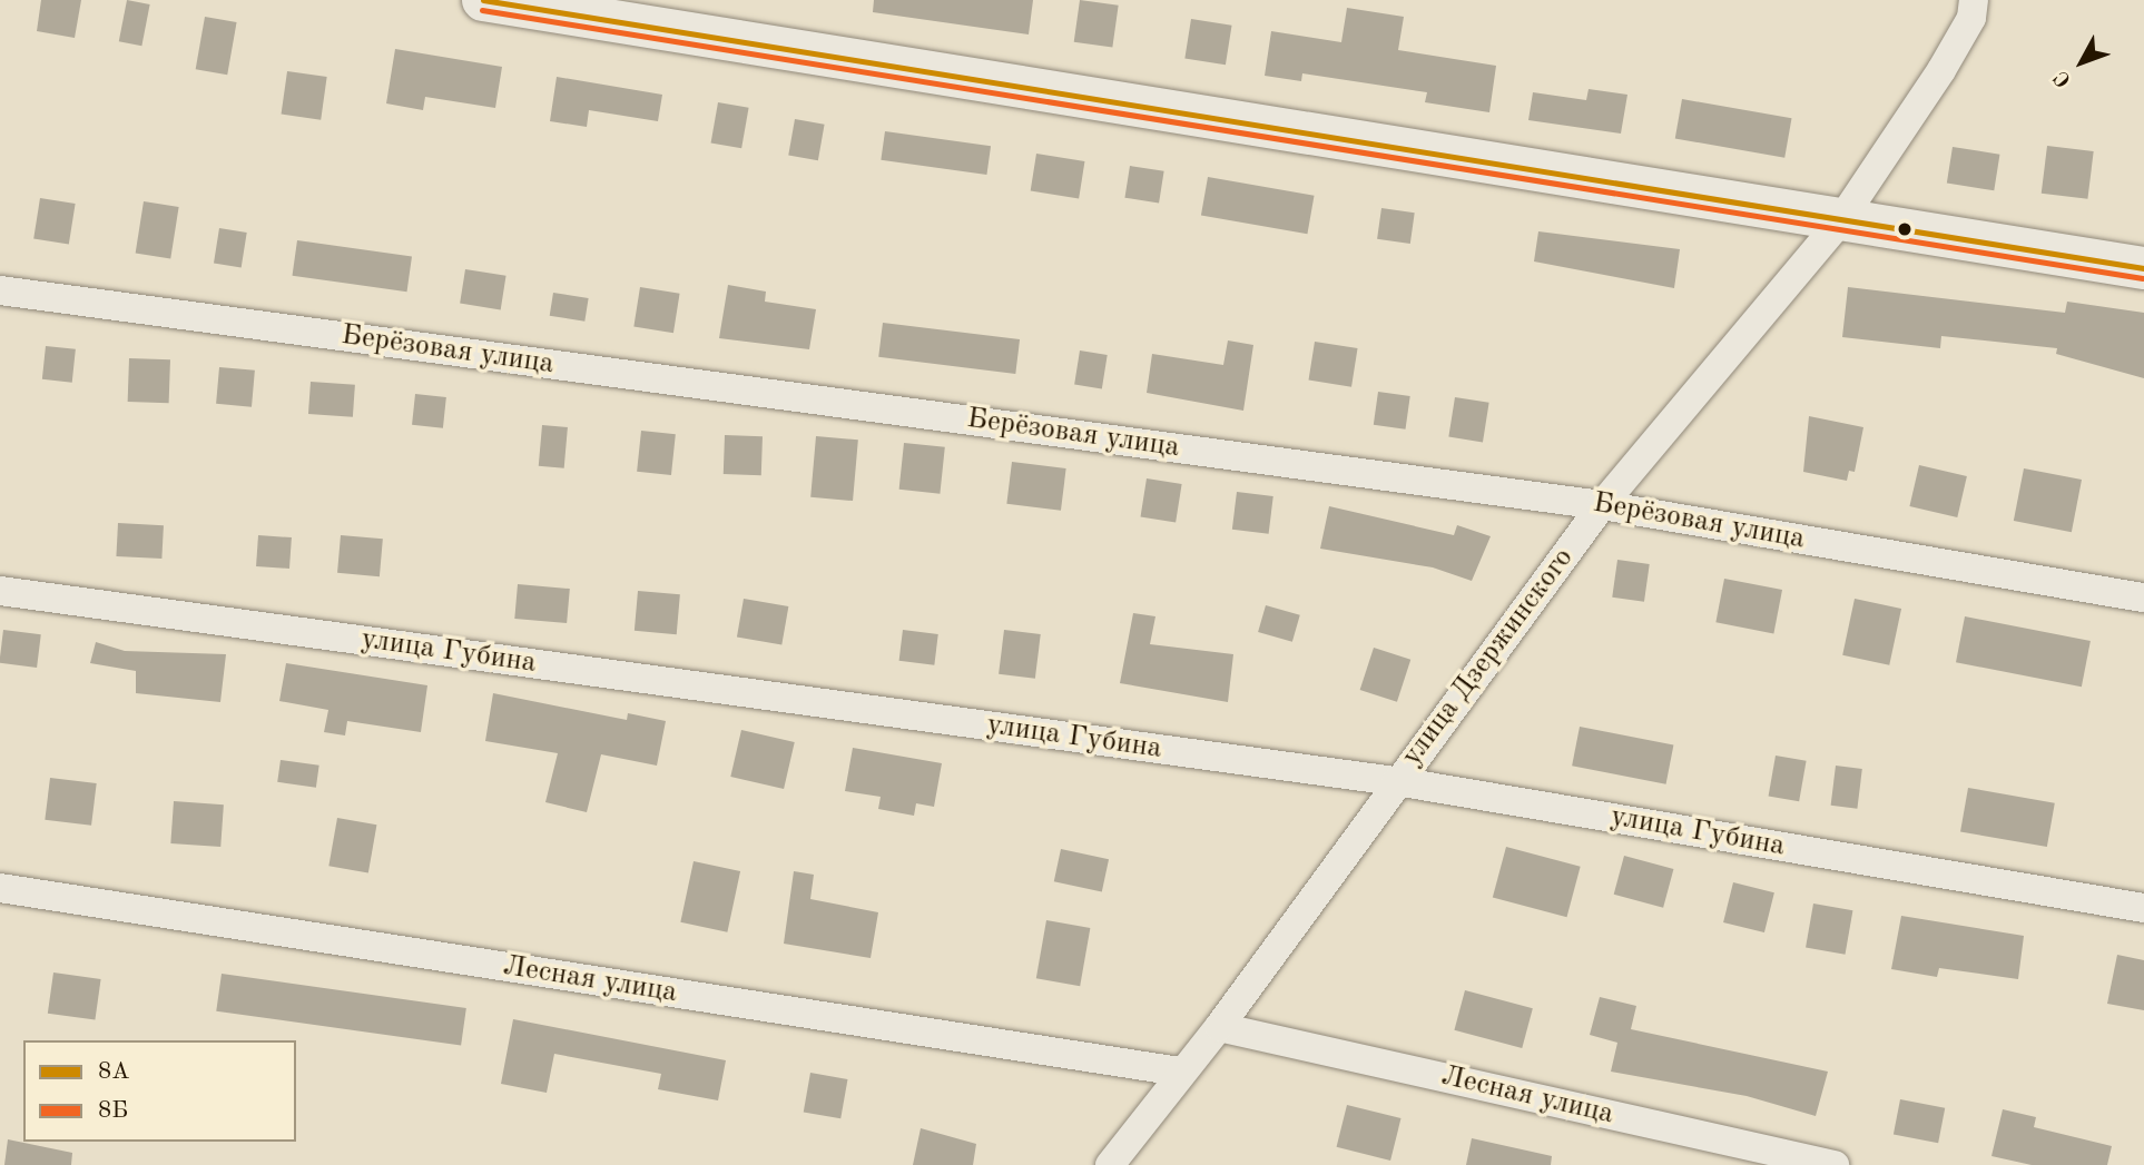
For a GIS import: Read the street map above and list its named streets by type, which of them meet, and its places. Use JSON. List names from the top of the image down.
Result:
{
  "streets": {
    "street": [
      "Берёзовая улица",
      "улица Губина",
      "улица Дзержинского",
      "Лесная улица"
    ]
  },
  "crossings": [
    ["Берёзовая улица", "улица Дзержинского"],
    ["улица Губина", "улица Дзержинского"],
    ["улица Дзержинского", "Лесная улица"]
  ],
  "lines": ["transit line 8А", "transit line 8Б"],
  "legend": ["8А", "8Б"],
  "north": "bottom left"
}
